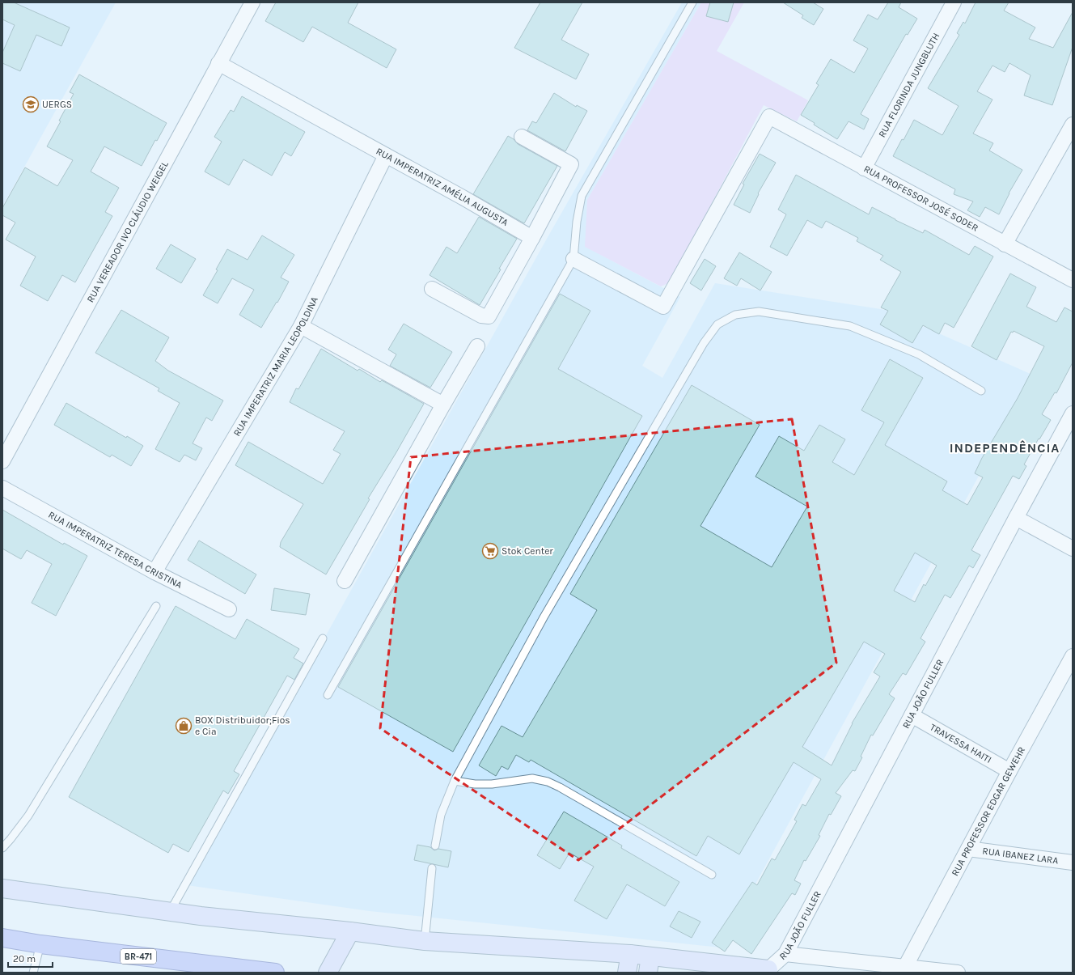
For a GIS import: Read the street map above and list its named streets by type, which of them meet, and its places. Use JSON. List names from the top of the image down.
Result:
{
  "streets": {
    "main road": ["BR-471"],
    "street": [
      "RUA FLORINDA JUNGBLUTH",
      "RUA IMPERATRIZ AMÉLIA AUGUSTA",
      "RUA PROFESSOR JOSÉ SODER",
      "RUA VEREADOR IVO CLÁUDIO WEIGEL",
      "RUA IMPERATRIZ MARIA LEOPOLDINA",
      "RUA IMPERATRIZ TERESA CRISTINA",
      "RUA JOÃO FULLER",
      "TRAVESSA HAITI",
      "RUA PROFESSOR EDGAR GEWEHR",
      "RUA IBANEZ LARA"
    ]
  },
  "crossings": [
    ["RUA FLORINDA JUNGBLUTH", "RUA PROFESSOR JOSÉ SODER"],
    ["RUA IMPERATRIZ AMÉLIA AUGUSTA", "RUA VEREADOR IVO CLÁUDIO WEIGEL"],
    ["RUA IMPERATRIZ AMÉLIA AUGUSTA", "RUA IMPERATRIZ MARIA LEOPOLDINA"],
    ["RUA IMPERATRIZ MARIA LEOPOLDINA", "RUA IMPERATRIZ TERESA CRISTINA"],
    ["RUA JOÃO FULLER", "TRAVESSA HAITI"],
    ["TRAVESSA HAITI", "RUA PROFESSOR EDGAR GEWEHR"],
    ["RUA PROFESSOR EDGAR GEWEHR", "RUA IBANEZ LARA"]
  ],
  "districts": ["INDEPENDÊNCIA"],
  "places": {
    "school or university": ["UERGS"],
    "supermarket": ["Stok Center"],
    "shop": ["BOX Distribuidor;Fios e Cia"]
  },
  "scale_bar": "20 m"
}
